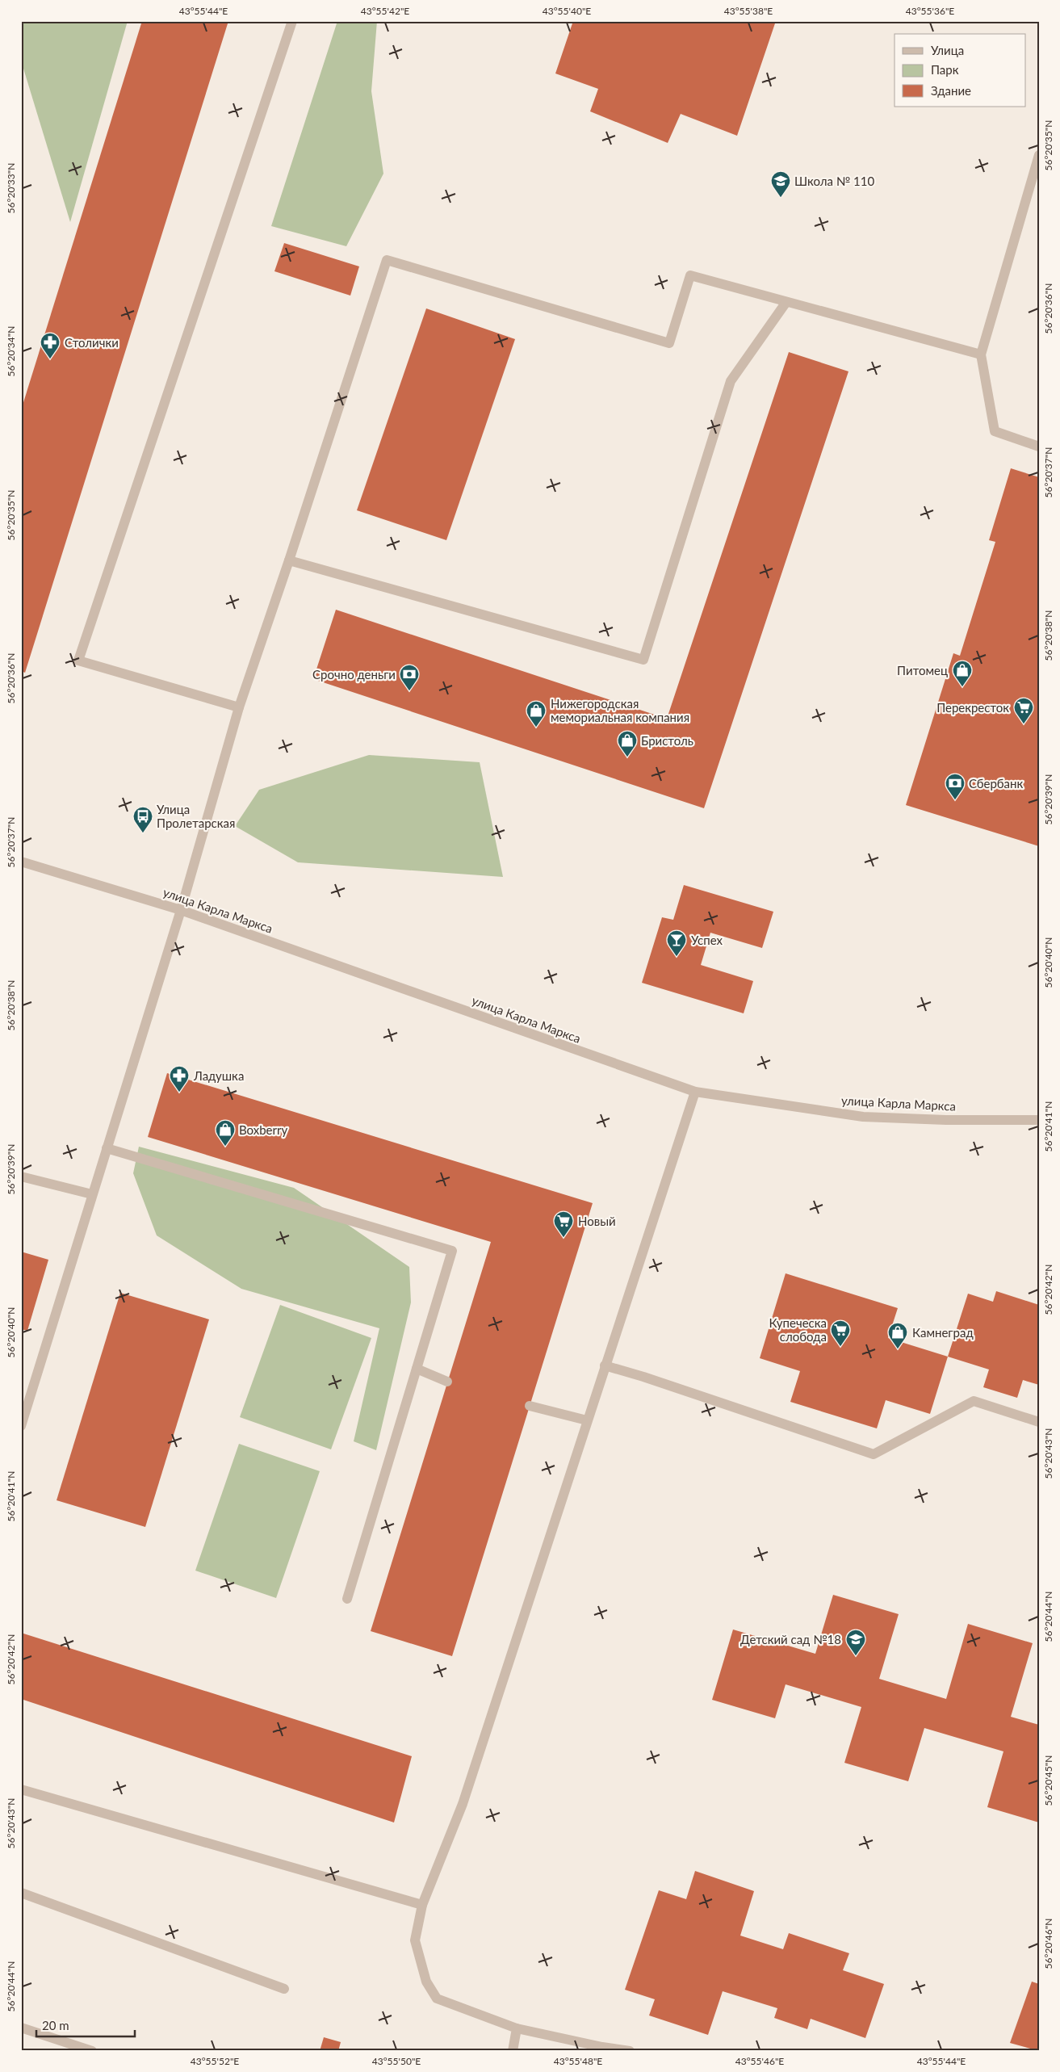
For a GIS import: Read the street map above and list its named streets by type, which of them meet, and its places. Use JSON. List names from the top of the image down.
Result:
{
  "streets": {
    "street": ["улица Карла Маркса"]
  },
  "places": {
    "school or university": ["Школа № 110", "Детский сад №18"],
    "pharmacy": ["Столички", "Ладушка"],
    "shop": [
      "Питомец",
      "Нижегородская мемориальная компания",
      "Бристоль",
      "Boxberry",
      "Камнеград"
    ],
    "bank": ["Срочно деньги", "Сбербанк"],
    "supermarket": ["Перекресток", "Новый", "Купеческа слобода"],
    "bus stop": ["Улица Пролетарская"],
    "bar": ["Успех"]
  },
  "legend": ["Улица", "Парк", "Здание"],
  "scale_bar": "20 m",
  "coordinates": [
    "43°55'44\"E",
    "43°55'42\"E",
    "43°55'40\"E",
    "43°55'38\"E",
    "43°55'36\"E",
    "56°20'35\"N",
    "56°20'33\"N",
    "56°20'36\"N",
    "56°20'34\"N",
    "56°20'37\"N",
    "56°20'38\"N",
    "56°20'39\"N",
    "56°20'40\"N",
    "56°20'41\"N",
    "56°20'42\"N",
    "56°20'43\"N",
    "56°20'44\"N",
    "56°20'45\"N",
    "56°20'46\"N",
    "43°55'52\"E",
    "43°55'50\"E",
    "43°55'48\"E",
    "43°55'46\"E"
  ]
}
